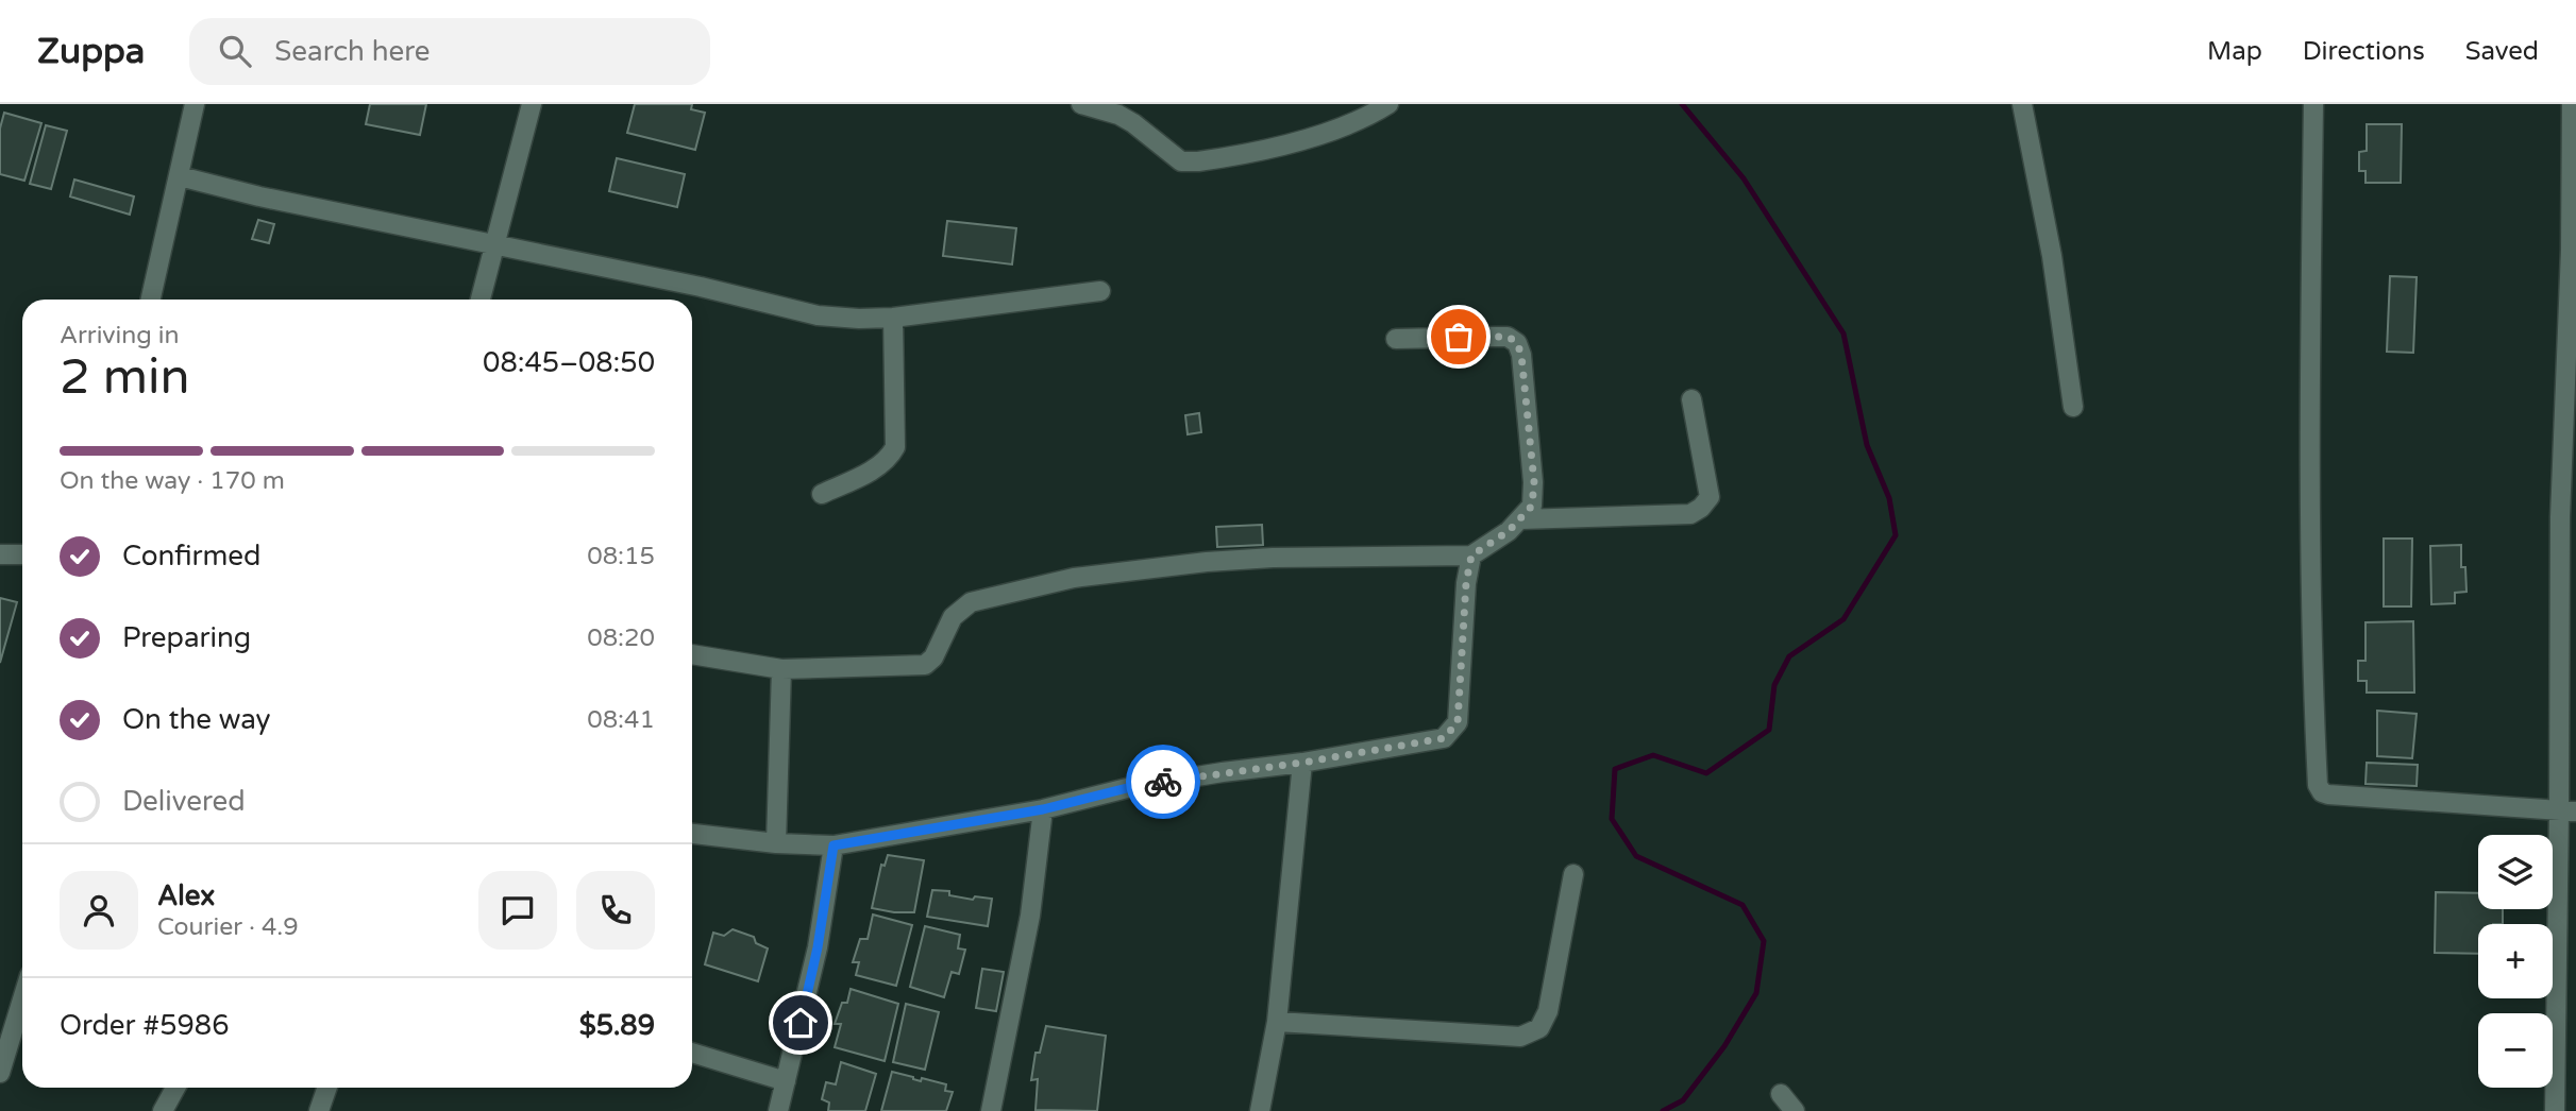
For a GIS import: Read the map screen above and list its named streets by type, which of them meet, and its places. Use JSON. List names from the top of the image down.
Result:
{
  "page": {
    "header": "Zuppa",
    "search": "Search here",
    "nav": ["Map", "Directions", "Saved"],
    "heading": ["2 min", "Arriving in", "08:45–08:50"],
    "panel": [
      "Alex",
      "Courier · 4.9",
      "Order #5986",
      "$5.89"
    ],
    "bar": "On the way · 170 m",
    "list": [
      ["Confirmed", "08:15"],
      ["Preparing", "08:20"],
      ["On the way", "08:41"],
      "Delivered"
    ],
    "map_buttons": ["+", "−"]
  }
}
